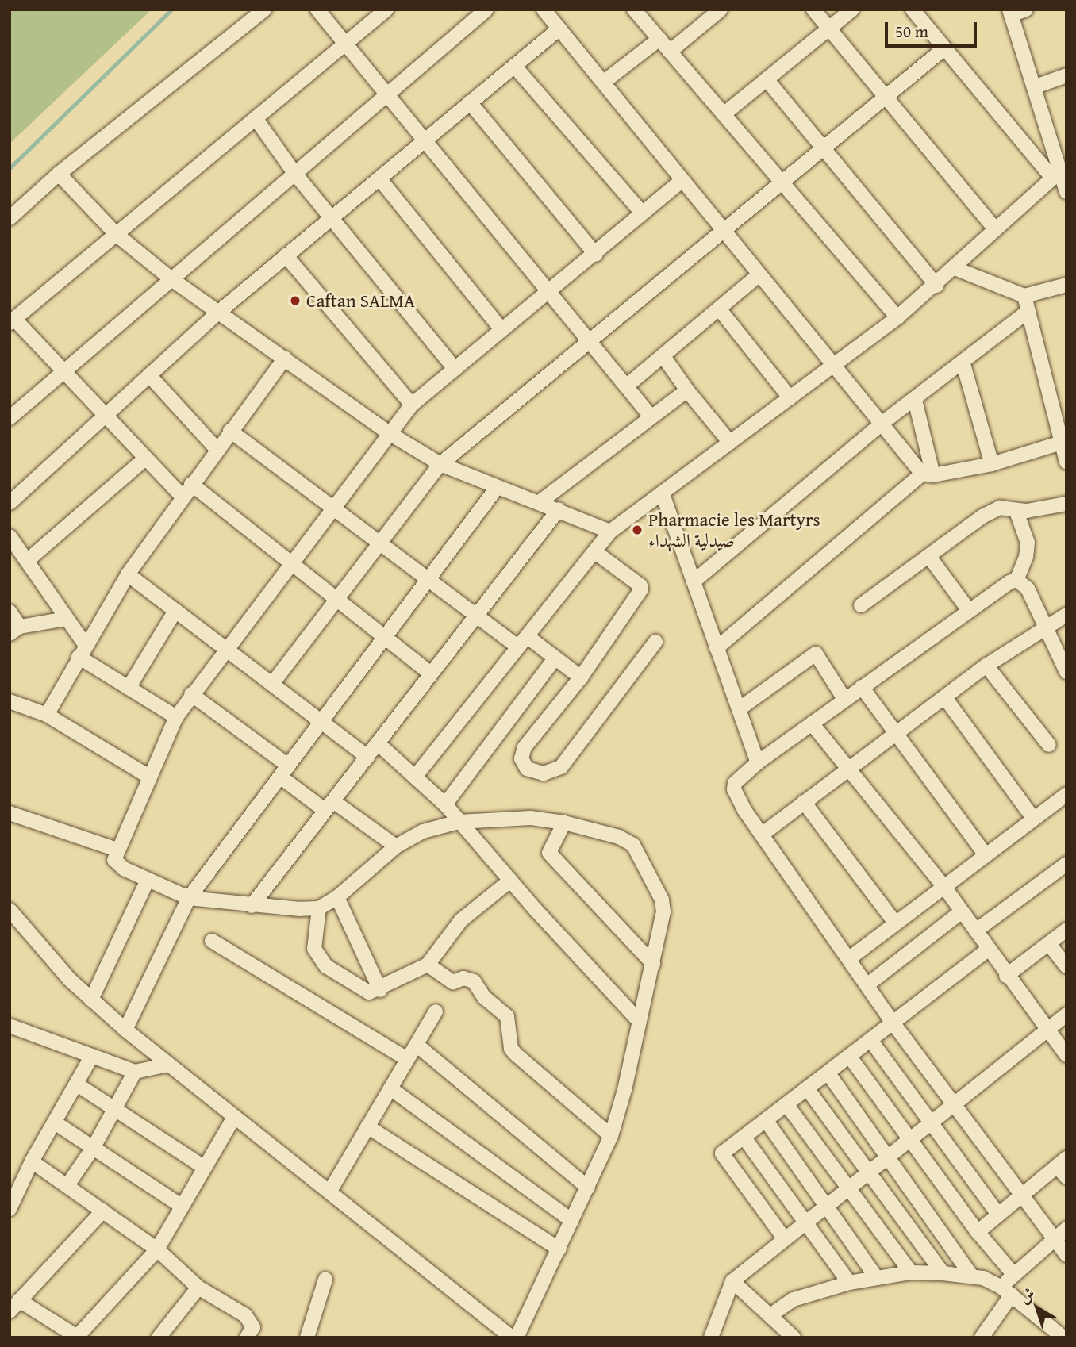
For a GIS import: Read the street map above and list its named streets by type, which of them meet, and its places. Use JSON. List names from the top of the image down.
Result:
{
  "places": ["Caftan SALMA", "Pharmacie les Martyrs صيدلية الشهداء"],
  "scale_bar": "50 m",
  "north": "top left"
}
